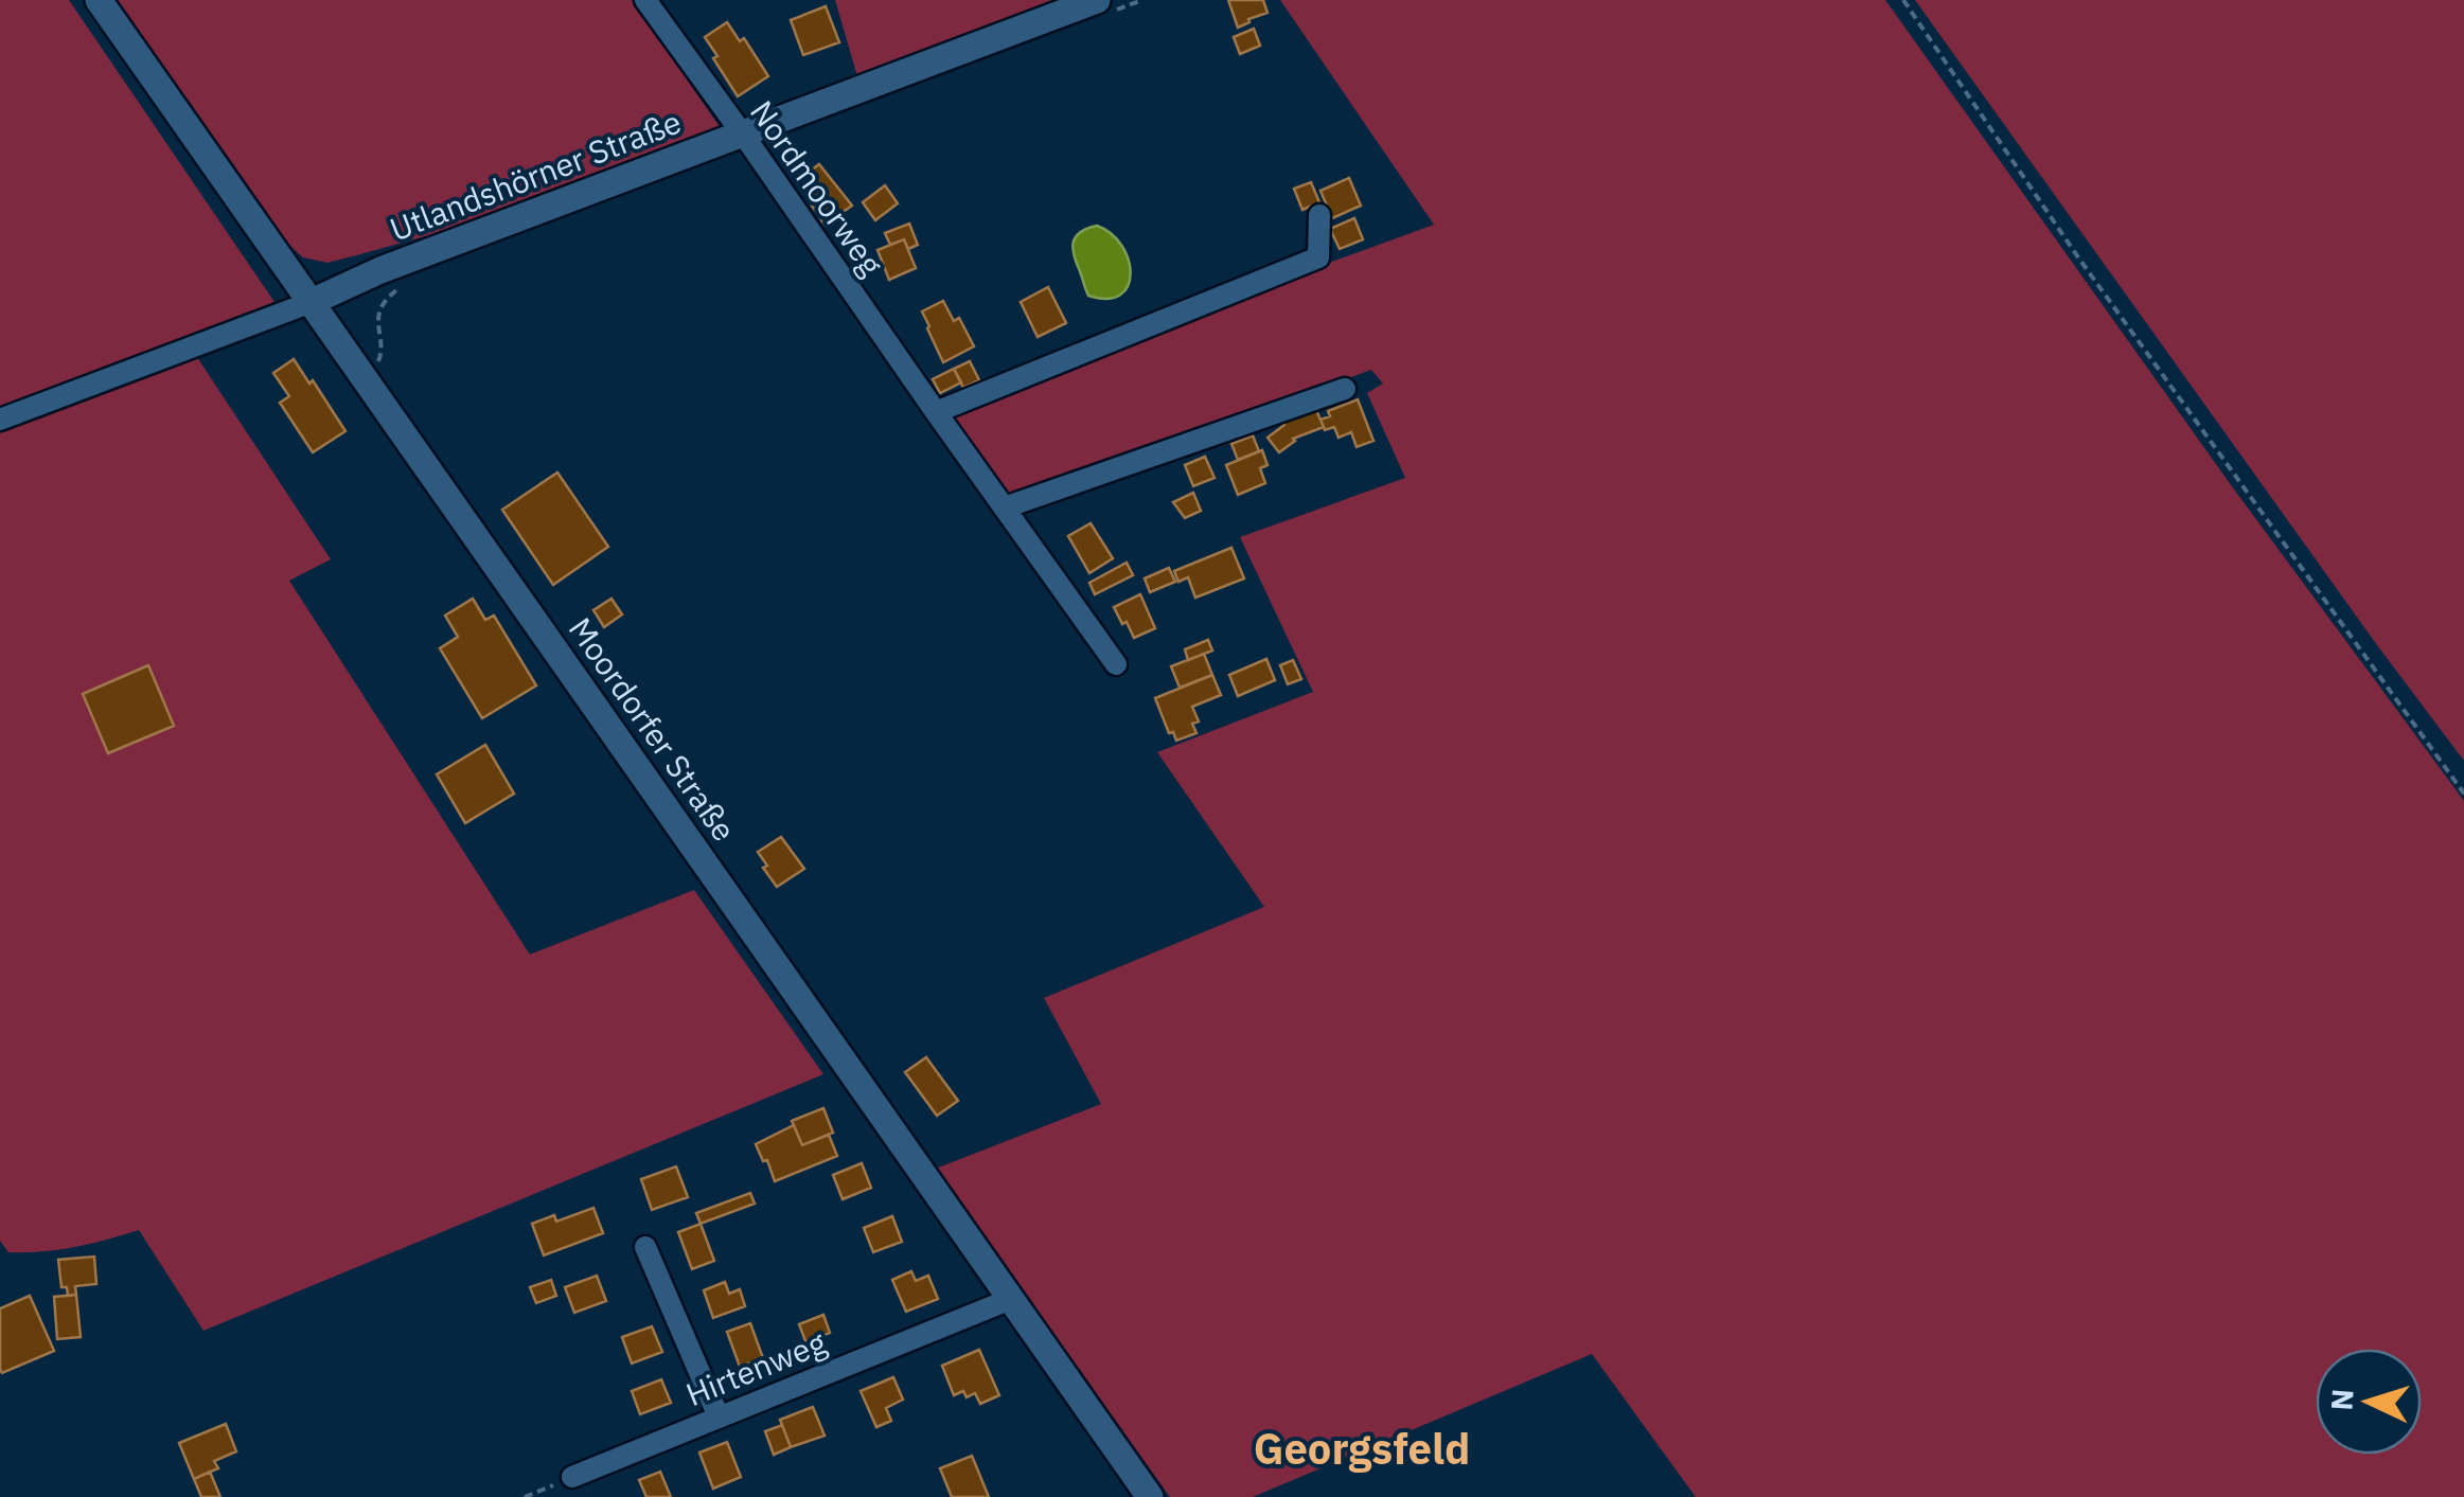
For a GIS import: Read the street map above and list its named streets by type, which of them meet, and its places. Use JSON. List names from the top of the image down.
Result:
{
  "streets": {
    "street": [
      "Utlandshörner Straße",
      "Nordmoorweg",
      "Moordorfer Straße",
      "Hirtenweg"
    ]
  },
  "crossings": [
    ["Utlandshörner Straße", "Nordmoorweg"],
    ["Utlandshörner Straße", "Moordorfer Straße"],
    ["Moordorfer Straße", "Hirtenweg"]
  ],
  "districts": ["Georgsfeld"],
  "north": "left"
}
